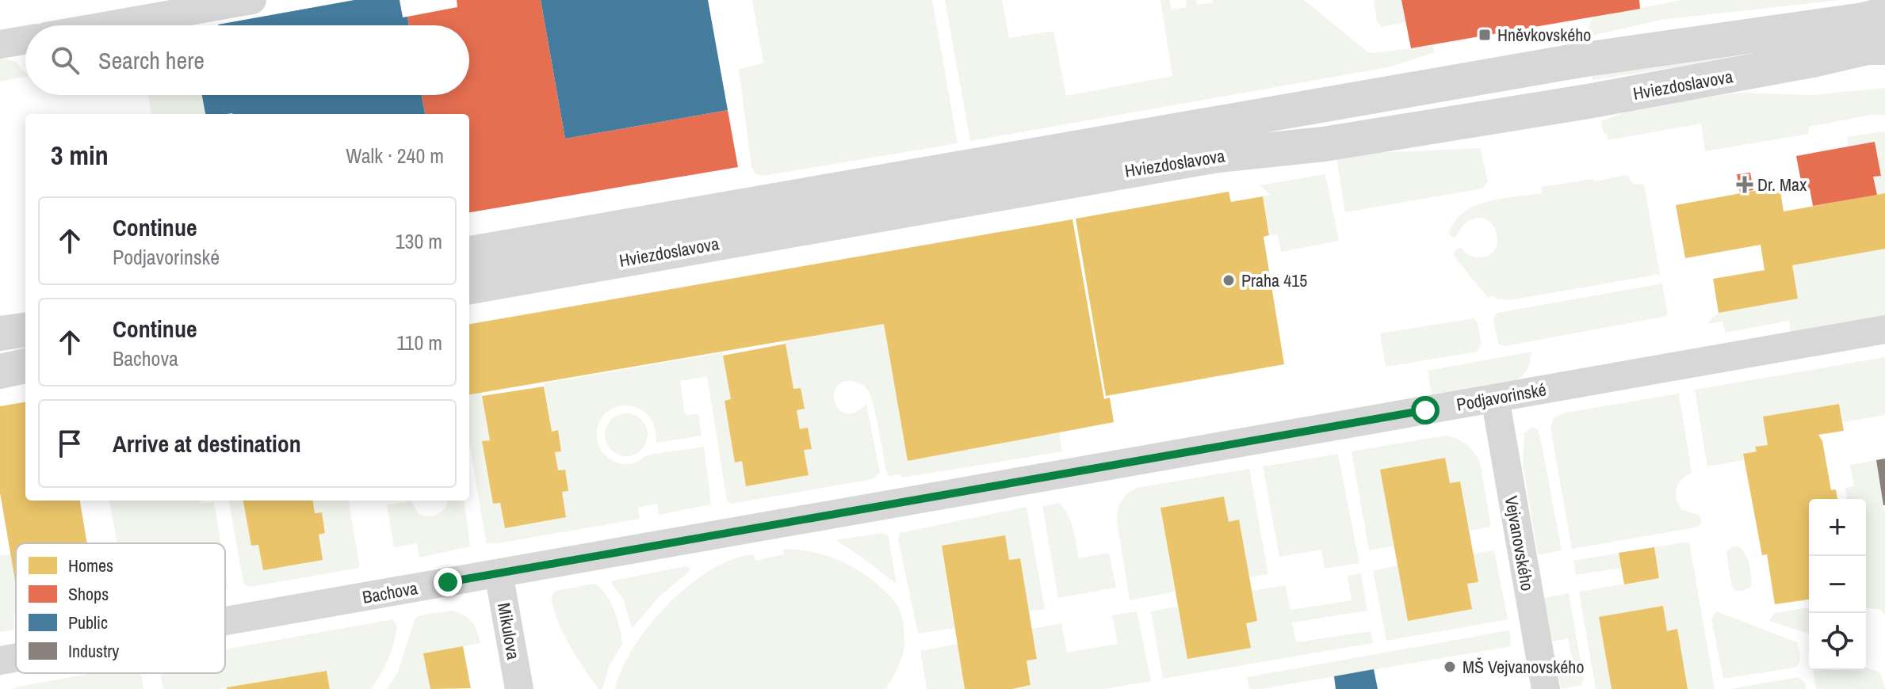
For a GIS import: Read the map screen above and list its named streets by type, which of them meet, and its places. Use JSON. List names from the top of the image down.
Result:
{
  "streets": {
    "street": [
      "Hviezdoslavova",
      "Podjavorinské",
      "Vejvanovského",
      "Bachova",
      "Mikulova"
    ]
  },
  "crossings": [
    ["Podjavorinské", "Vejvanovského"],
    ["Podjavorinské", "Bachova"],
    ["Bachova", "Mikulova"]
  ],
  "places": {
    "transit": ["Hněvkovského"],
    "health": ["Dr. Max"],
    "other": ["Praha 415", "MŠ Vejvanovského"]
  },
  "legend": [
    "Homes",
    "Shops",
    "Public",
    "Industry"
  ],
  "page": {
    "search": "Search here",
    "heading": ["3 min", "Walk · 240 m"],
    "list": [
      ["Continue", "Podjavorinské", "130 m"],
      ["Continue", "Bachova", "110 m"],
      "Arrive at destination"
    ],
    "map_buttons": ["+", "−"]
  }
}
